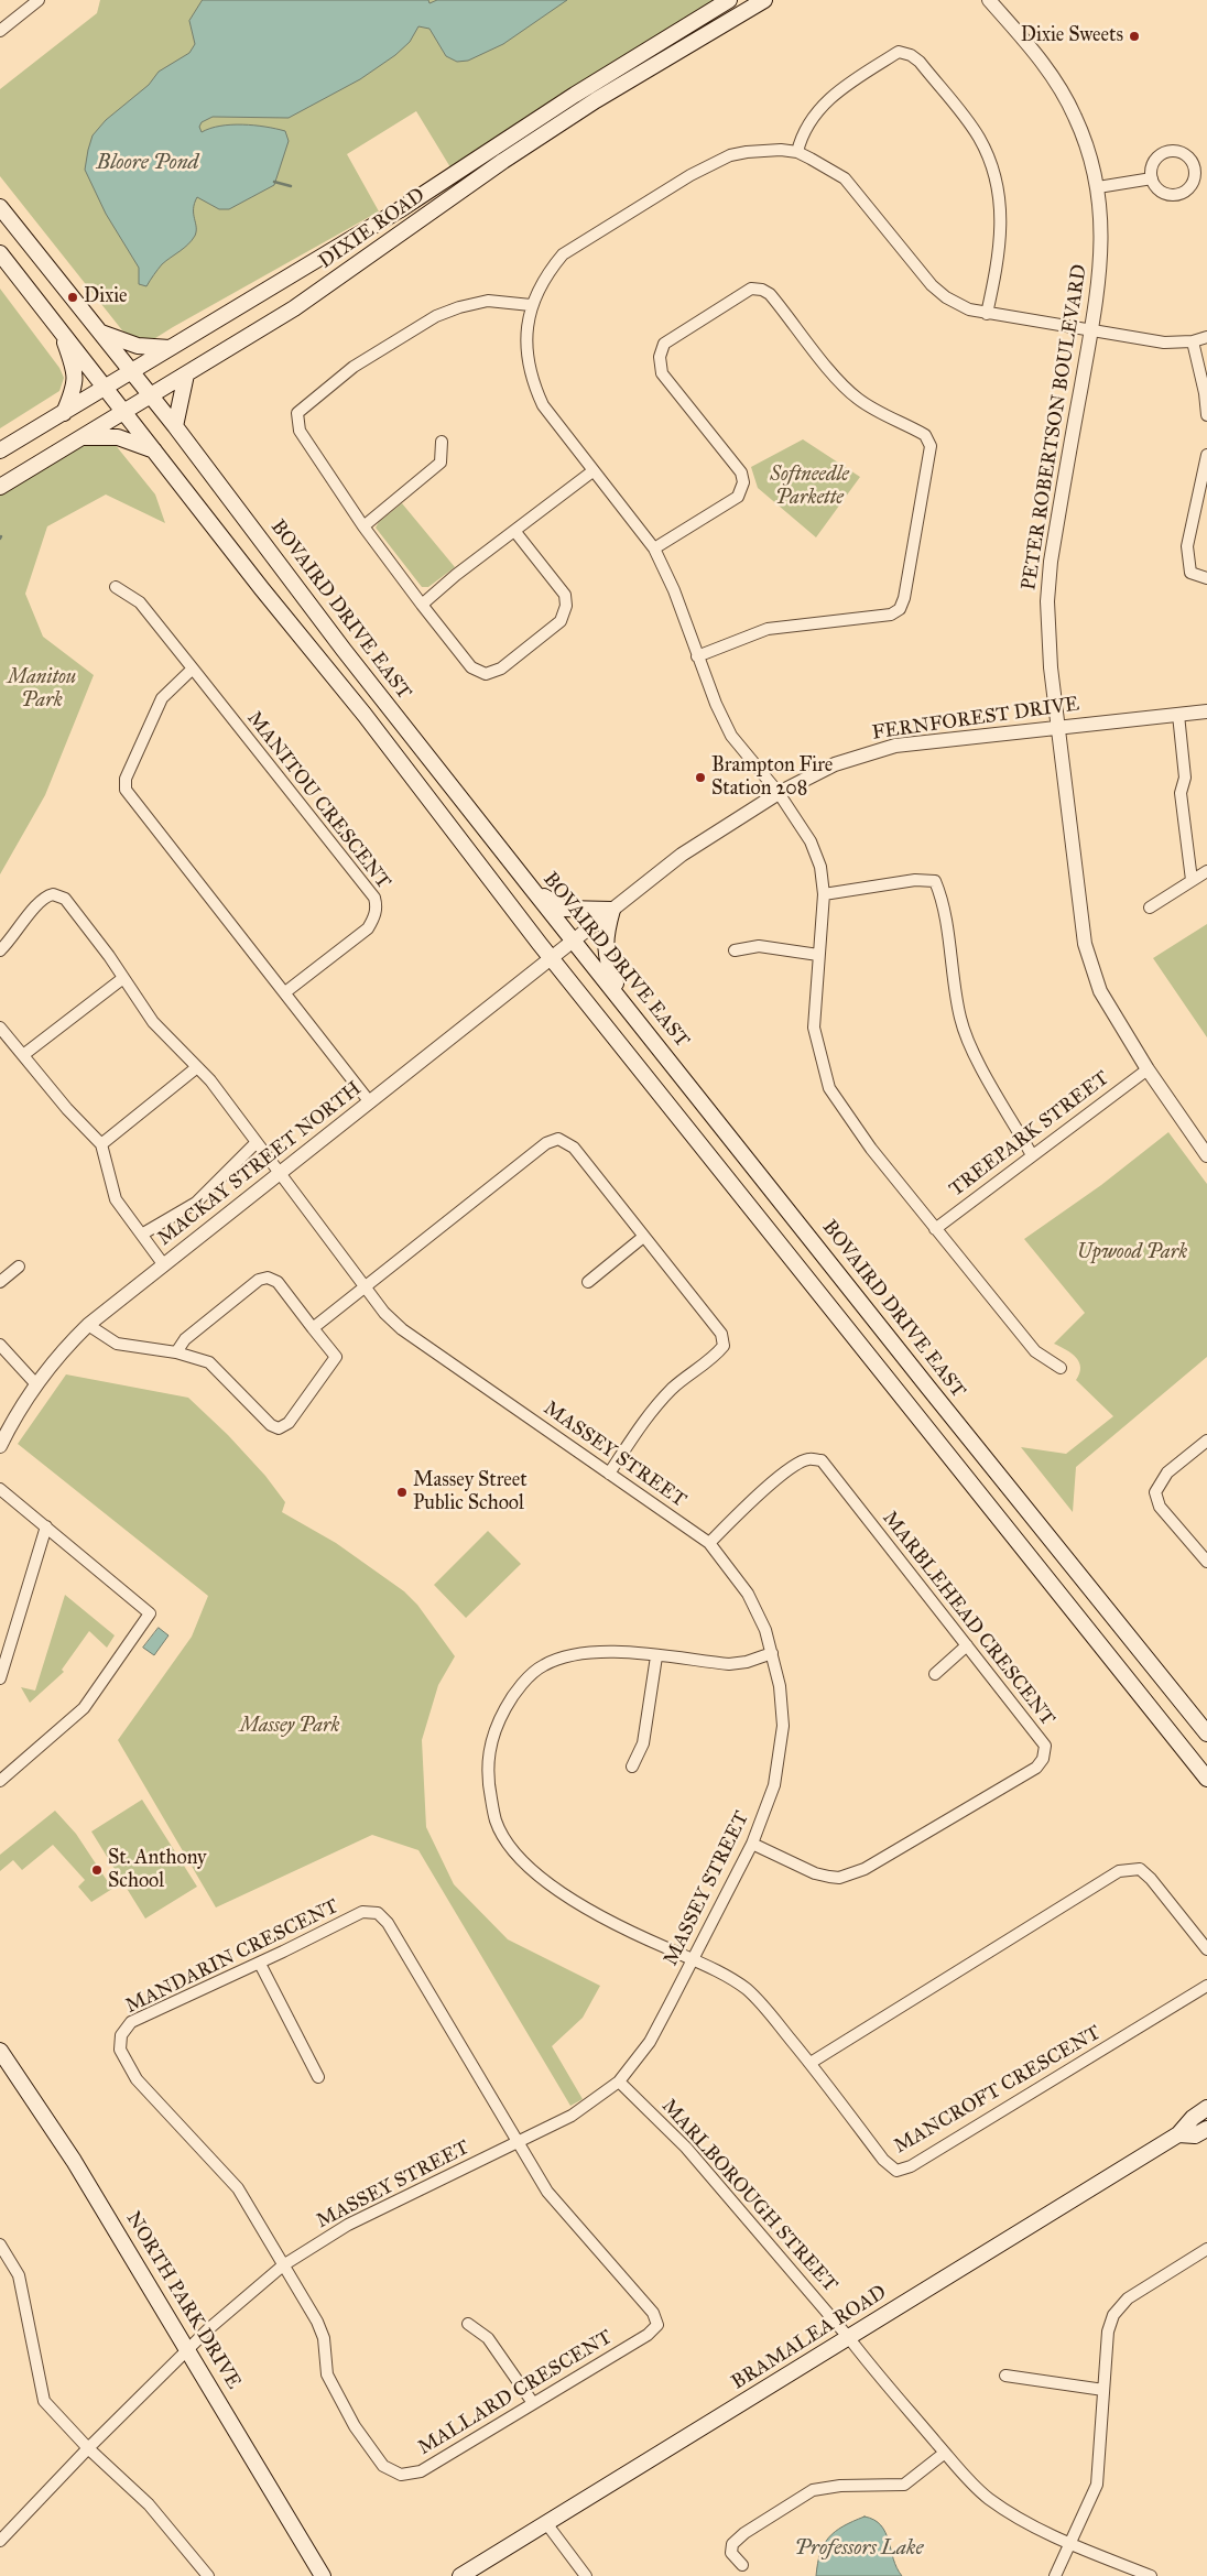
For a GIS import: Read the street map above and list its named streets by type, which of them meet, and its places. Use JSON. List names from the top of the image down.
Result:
{
  "streets": {
    "main road": [
      "DIXIE ROAD",
      "BOVAIRD DRIVE EAST",
      "NORTH PARK DRIVE",
      "BRAMALEA ROAD"
    ],
    "street": [
      "PETER ROBERTSON BOULEVARD",
      "FERNFOREST DRIVE",
      "MANITOU CRESCENT",
      "TREEPARK STREET",
      "MACKAY STREET NORTH",
      "MASSEY STREET",
      "MARBLEHEAD CRESCENT",
      "MANDARIN CRESCENT",
      "MANCROFT CRESCENT",
      "MARLBOROUGH STREET",
      "MALLARD CRESCENT"
    ]
  },
  "crossings": [
    ["DIXIE ROAD", "BOVAIRD DRIVE EAST"],
    ["PETER ROBERTSON BOULEVARD", "FERNFOREST DRIVE"],
    ["PETER ROBERTSON BOULEVARD", "TREEPARK STREET"],
    ["BOVAIRD DRIVE EAST", "FERNFOREST DRIVE"],
    ["BOVAIRD DRIVE EAST", "MACKAY STREET NORTH"],
    ["FERNFOREST DRIVE", "MACKAY STREET NORTH"],
    ["MACKAY STREET NORTH", "MASSEY STREET"],
    ["MASSEY STREET", "MARBLEHEAD CRESCENT"],
    ["MASSEY STREET", "MANDARIN CRESCENT"],
    ["MASSEY STREET", "MANCROFT CRESCENT"],
    ["MASSEY STREET", "MARLBOROUGH STREET"],
    ["MASSEY STREET", "NORTH PARK DRIVE"],
    ["MASSEY STREET", "MALLARD CRESCENT"],
    ["MANDARIN CRESCENT", "MALLARD CRESCENT"],
    ["MARLBOROUGH STREET", "BRAMALEA ROAD"]
  ],
  "water": ["Bloore Pond", "Professors Lake"],
  "parks": [
    "Softneedle Parkette",
    "Manitou Park",
    "Upwood Park",
    "Massey Park"
  ],
  "places": [
    "Dixie Sweets",
    "Dixie",
    "Brampton Fire Station 208",
    "Massey Street Public School",
    "St. Anthony School"
  ]
}
